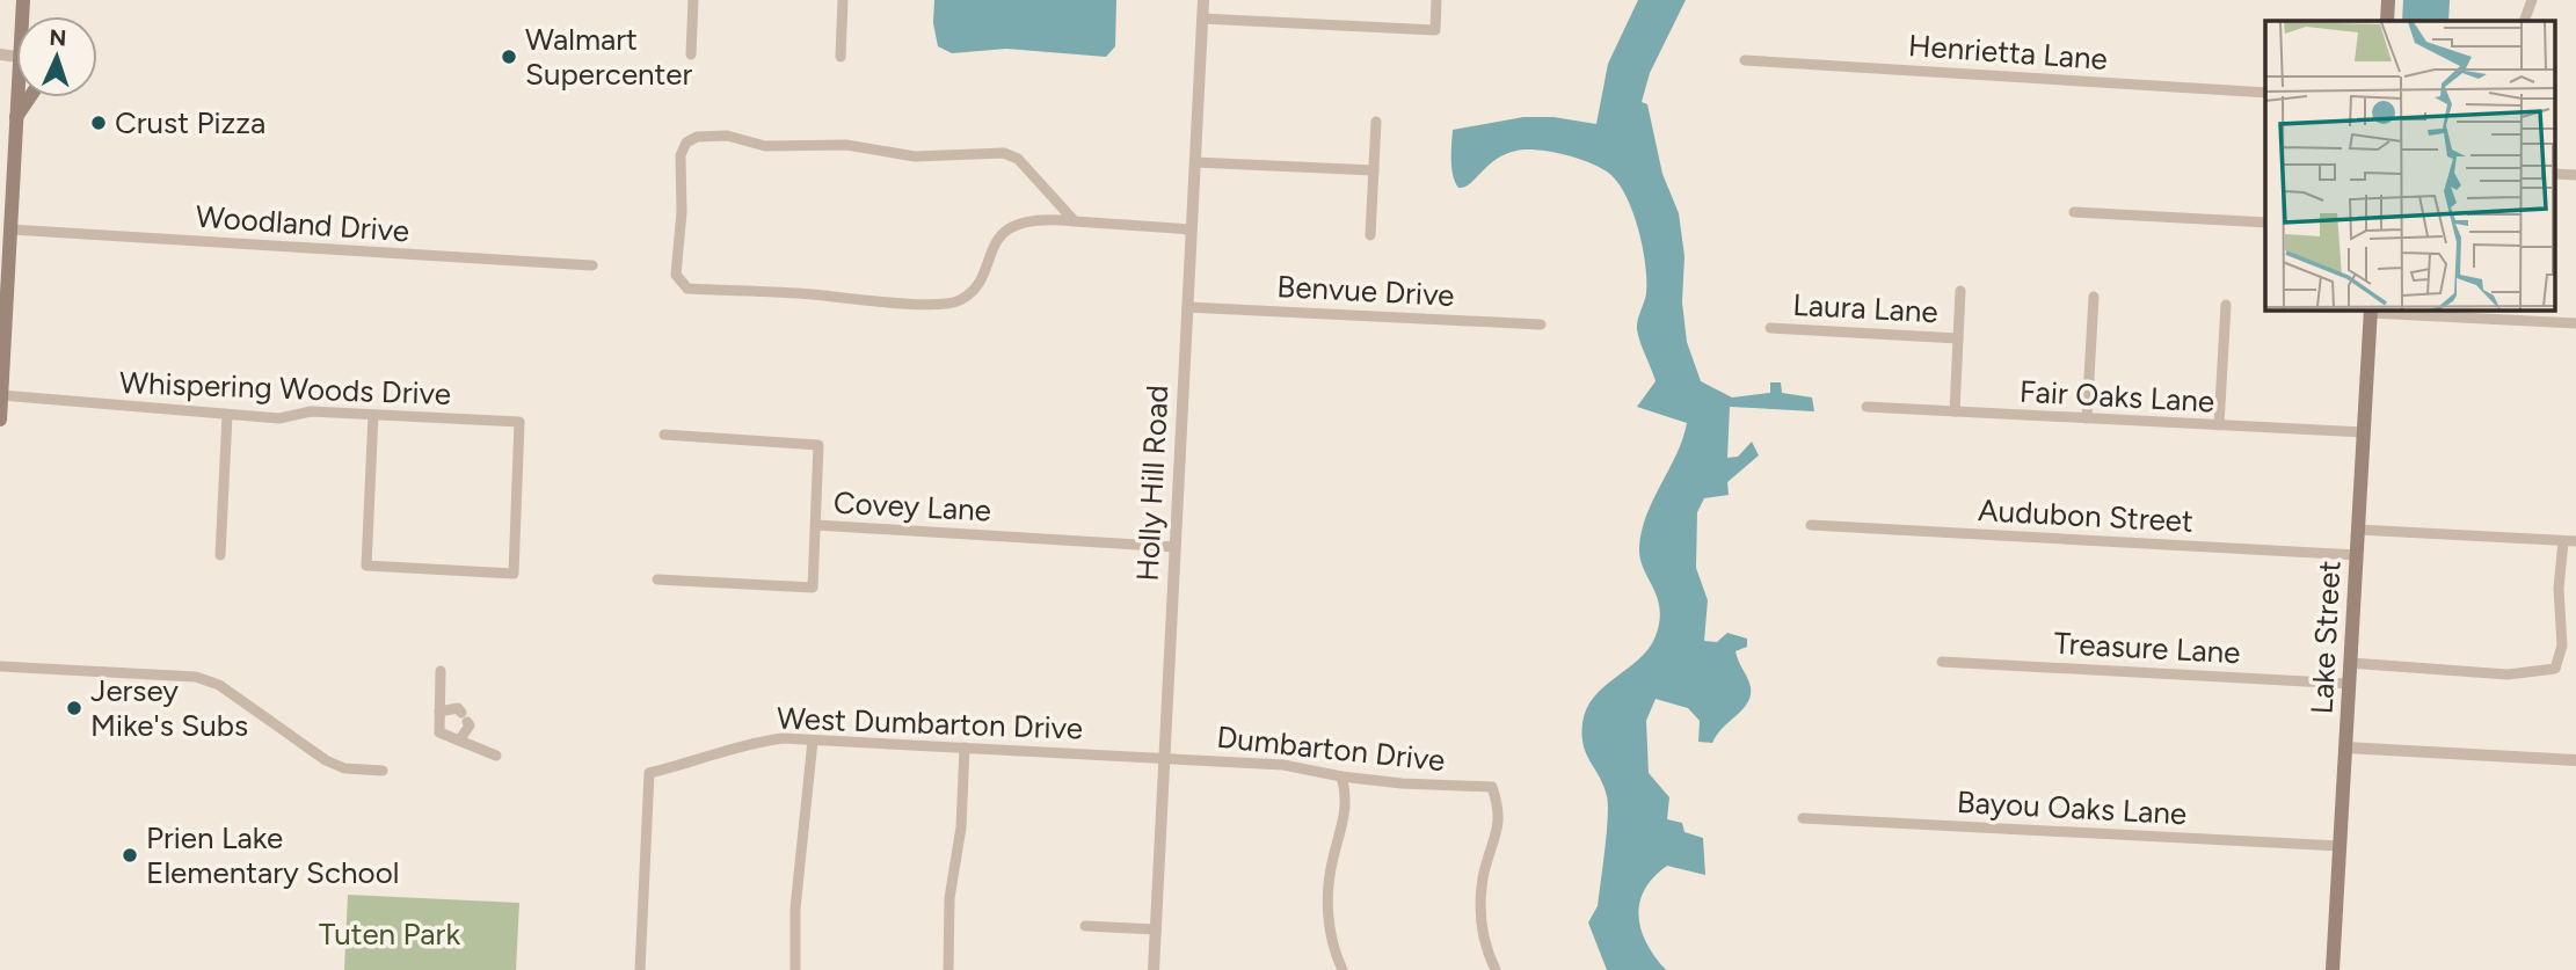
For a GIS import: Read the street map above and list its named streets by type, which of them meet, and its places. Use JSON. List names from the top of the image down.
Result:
{
  "streets": {
    "main road": ["Lake Street"],
    "street": [
      "Henrietta Lane",
      "Woodland Drive",
      "Benvue Drive",
      "Laura Lane",
      "Whispering Woods Drive",
      "Fair Oaks Lane",
      "Holly Hill Road",
      "Covey Lane",
      "Audubon Street",
      "Treasure Lane",
      "West Dumbarton Drive",
      "Dumbarton Drive",
      "Bayou Oaks Lane"
    ]
  },
  "crossings": [
    ["Benvue Drive", "Holly Hill Road"],
    ["Fair Oaks Lane", "Lake Street"],
    ["Holly Hill Road", "Covey Lane"],
    ["Holly Hill Road", "West Dumbarton Drive"],
    ["Holly Hill Road", "Dumbarton Drive"],
    ["Audubon Street", "Lake Street"],
    ["Lake Street", "Treasure Lane"],
    ["Lake Street", "Bayou Oaks Lane"],
    ["West Dumbarton Drive", "Dumbarton Drive"]
  ],
  "parks": ["Tuten Park"],
  "places": [
    "Walmart Supercenter",
    "Crust Pizza",
    "Jersey Mike's Subs",
    "Prien Lake Elementary School"
  ],
  "north": "top"
}
